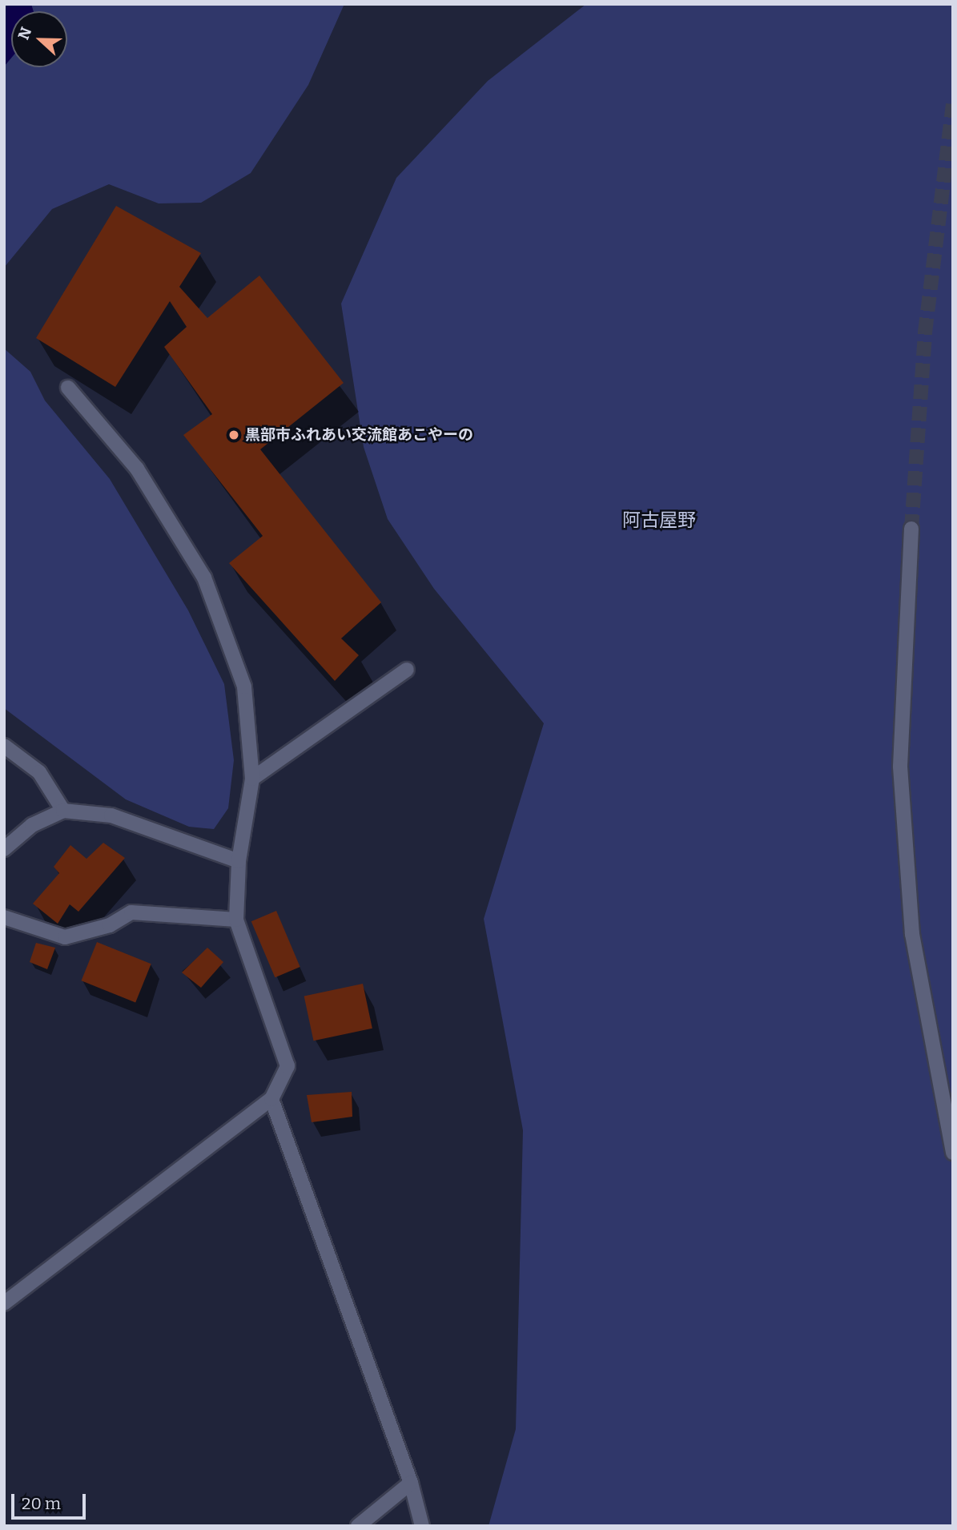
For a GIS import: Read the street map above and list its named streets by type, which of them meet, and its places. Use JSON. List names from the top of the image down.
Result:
{
  "districts": ["阿古屋野"],
  "places": ["黒部市ふれあい交流館あこやーの"],
  "scale_bar": "20 m",
  "north": "left"
}
